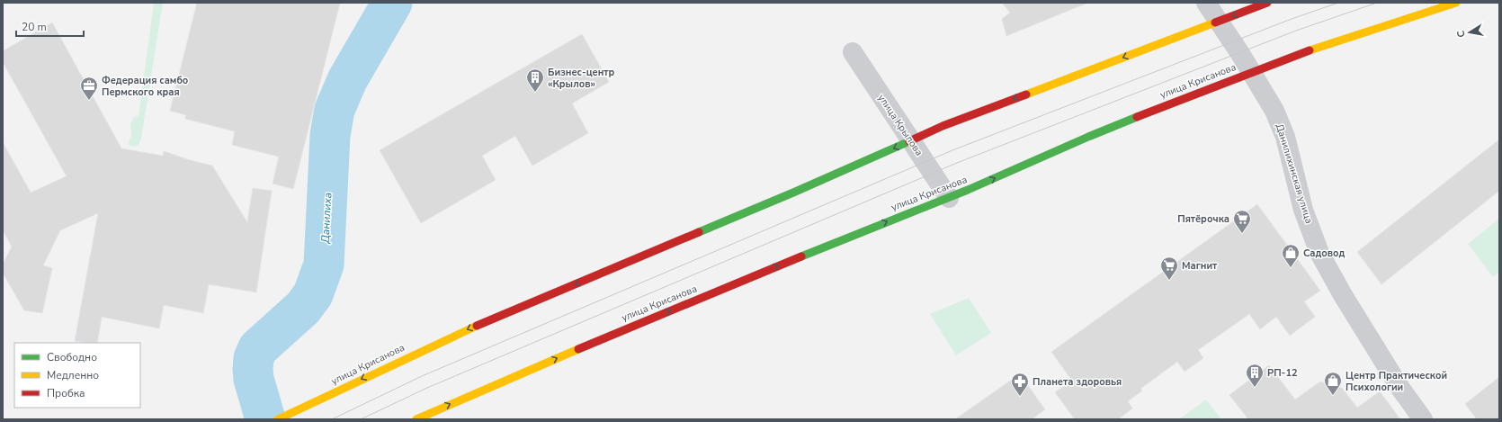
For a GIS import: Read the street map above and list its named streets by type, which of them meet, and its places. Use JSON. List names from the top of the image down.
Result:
{
  "streets": {
    "main road": ["улица Крисанова"],
    "street": ["улица Крылова", "Данилихинская улица"]
  },
  "crossings": [
    ["улица Крисанова", "улица Крылова"],
    ["улица Крисанова", "Данилихинская улица"]
  ],
  "water": ["Данилиха"],
  "places": {
    "building": ["Бизнес-центр «Крылов»", "РП-12"],
    "office": ["Федерация самбо Пермского края"],
    "supermarket": ["Пятёрочка", "Магнит"],
    "shop": ["Садовод", "Центр Практической Психологии"],
    "pharmacy": ["Планета здоровья"]
  },
  "legend": ["Свободно", "Медленно", "Пробка"],
  "scale_bar": "20 m",
  "north": "left"
}
